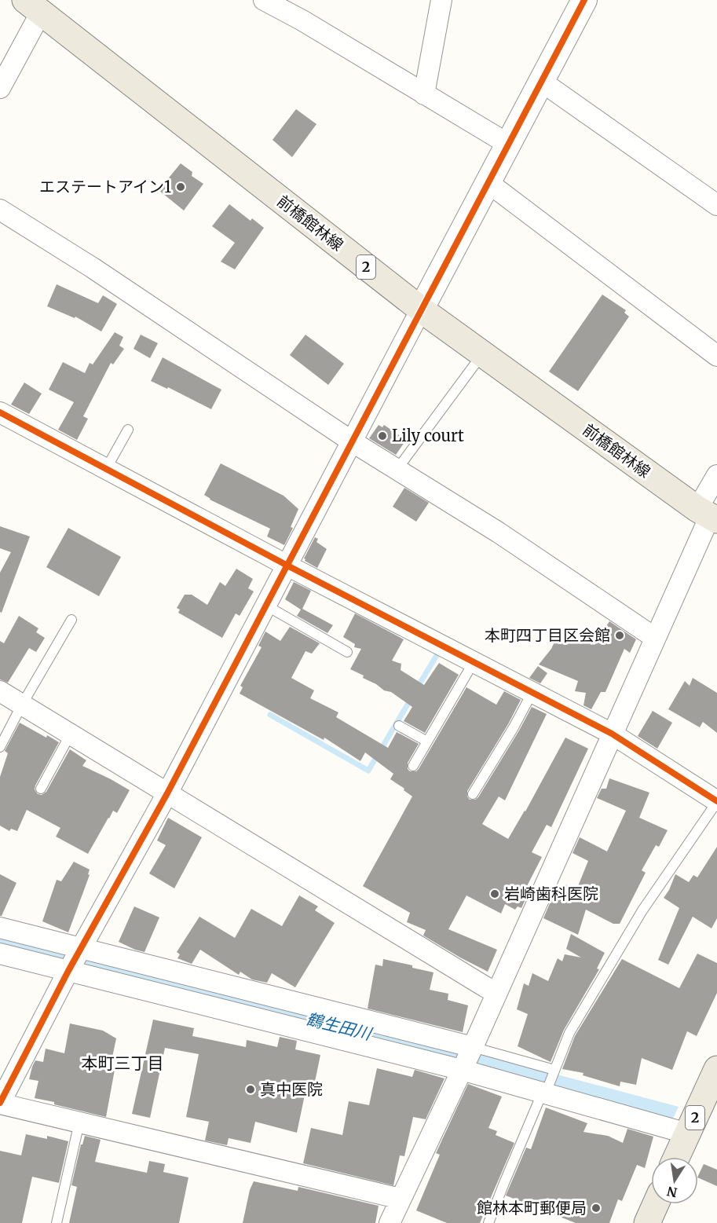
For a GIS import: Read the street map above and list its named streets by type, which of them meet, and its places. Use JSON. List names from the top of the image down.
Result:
{
  "streets": {
    "main road": ["前橋館林線", "2"]
  },
  "districts": ["本町三丁目"],
  "water": ["鶴生田川"],
  "places": [
    "エステートアイン1",
    "Lily court",
    "本町四丁目区会館",
    "岩崎歯科医院",
    "真中医院",
    "館林本町郵便局"
  ],
  "north": "bottom"
}
